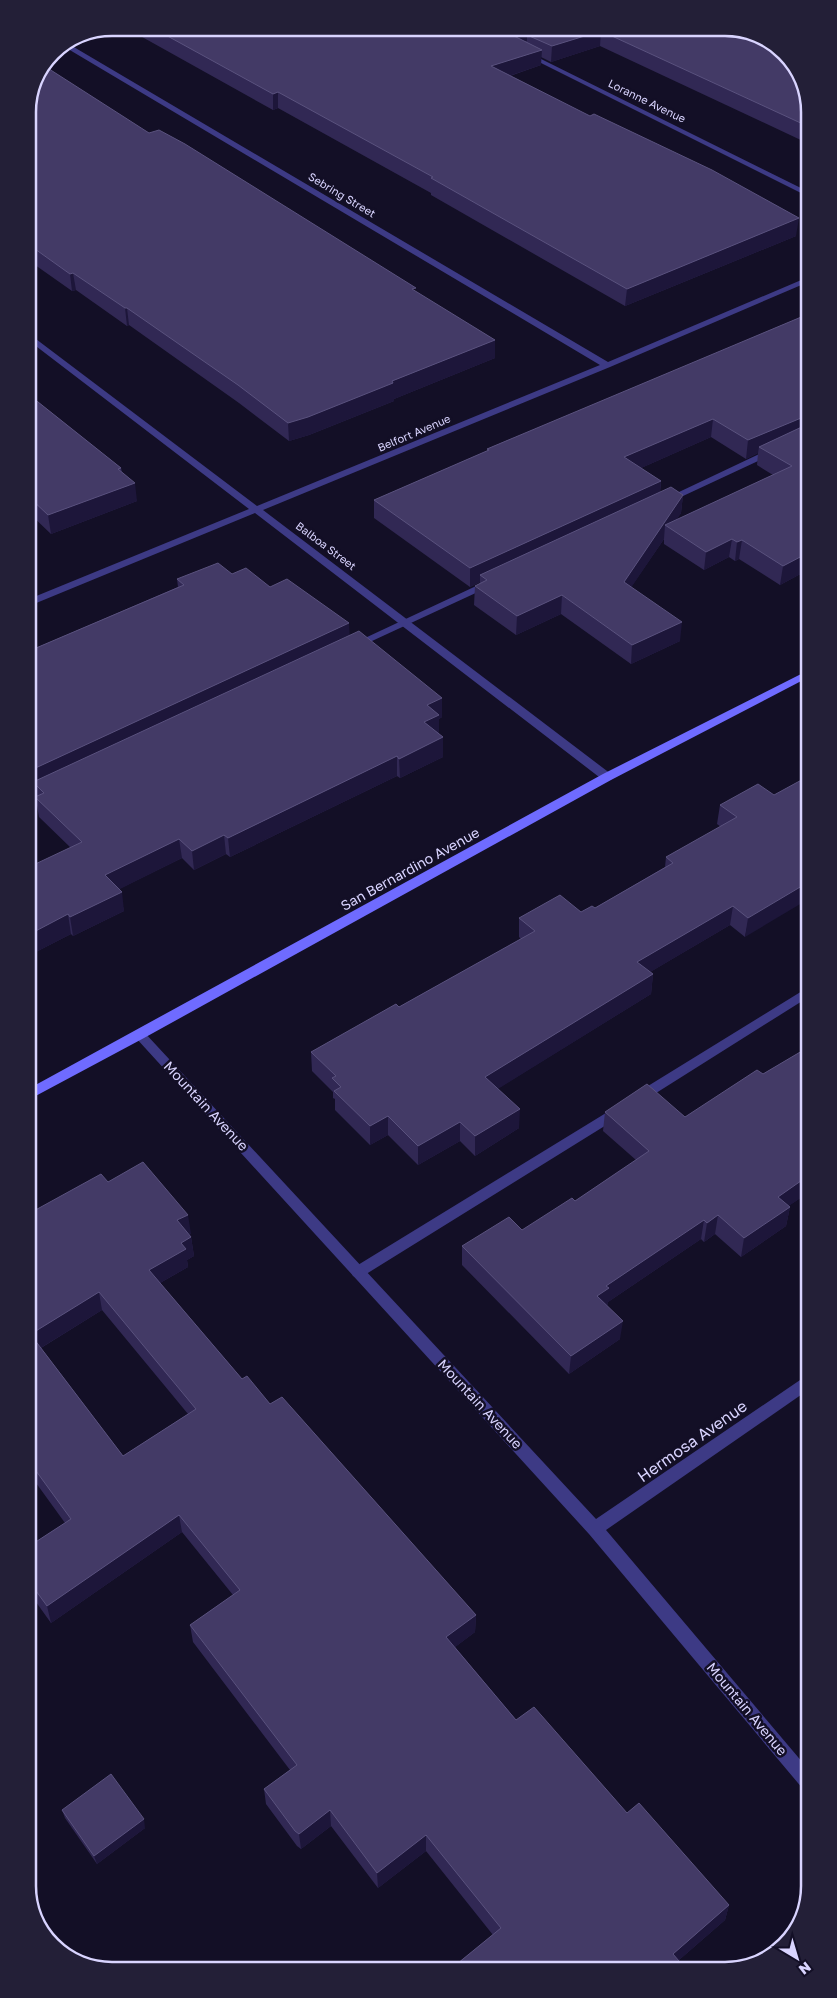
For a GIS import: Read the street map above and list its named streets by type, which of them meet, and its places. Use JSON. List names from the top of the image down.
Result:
{
  "streets": {
    "main road": ["San Bernardino Avenue"],
    "street": [
      "Loranne Avenue",
      "Sebring Street",
      "Belfort Avenue",
      "Balboa Street",
      "Mountain Avenue",
      "Hermosa Avenue"
    ]
  },
  "crossings": [
    ["Sebring Street", "Belfort Avenue"],
    ["Belfort Avenue", "Balboa Street"],
    ["Balboa Street", "San Bernardino Avenue"],
    ["San Bernardino Avenue", "Mountain Avenue"],
    ["Mountain Avenue", "Hermosa Avenue"]
  ],
  "north": "bottom right"
}
